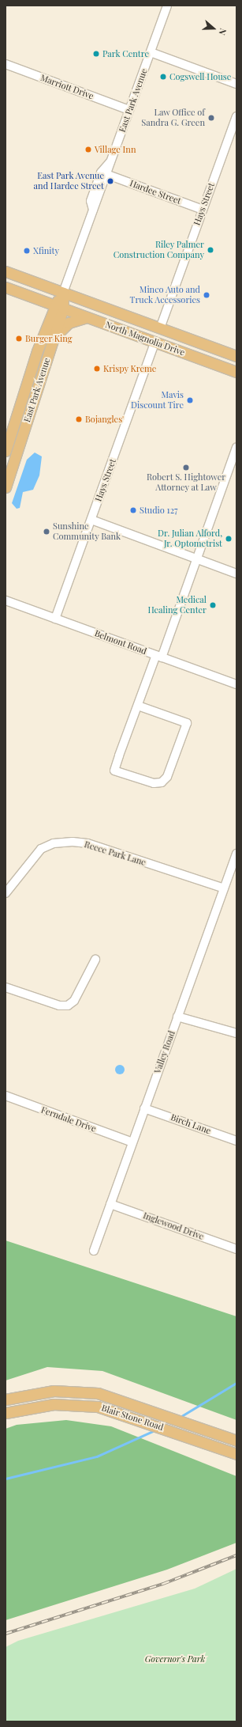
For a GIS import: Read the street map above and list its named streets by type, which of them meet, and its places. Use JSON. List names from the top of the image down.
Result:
{
  "streets": {
    "main road": ["East Park Avenue", "North Magnolia Drive", "Blair Stone Road"],
    "street": [
      "Marriott Drive",
      "Hardee Street",
      "Hays Street",
      "Belmont Road",
      "Reece Park Lane",
      "Valley Road",
      "Ferndale Drive",
      "Birch Lane",
      "Inglewood Drive"
    ]
  },
  "crossings": [
    ["Marriott Drive", "East Park Avenue"],
    ["East Park Avenue", "Hardee Street"],
    ["East Park Avenue", "North Magnolia Drive"],
    ["Hardee Street", "Hays Street"],
    ["Hays Street", "North Magnolia Drive"],
    ["Hays Street", "Belmont Road"],
    ["Reece Park Lane", "Valley Road"],
    ["Valley Road", "Ferndale Drive"],
    ["Valley Road", "Birch Lane"],
    ["Valley Road", "Inglewood Drive"]
  ],
  "parks": ["Governor's Park"],
  "places": [
    "Park Centre",
    "Cogswell House",
    "Law Office of Sandra G. Green",
    "Village Inn",
    "East Park Avenue and Hardee Street",
    "Riley Palmer Construction Company",
    "Xfinity",
    "Minco Auto and Truck Accessories",
    "Burger King",
    "Krispy Kreme",
    "Mavis Discount Tire",
    "Bojangles'",
    "Robert S. Hightower Attorney at Law",
    "Studio 127",
    "Sunshine Community Bank",
    "Dr. Julian Alford, Jr. Optometrist",
    "Medical Healing Center"
  ],
  "north": "right"
}
